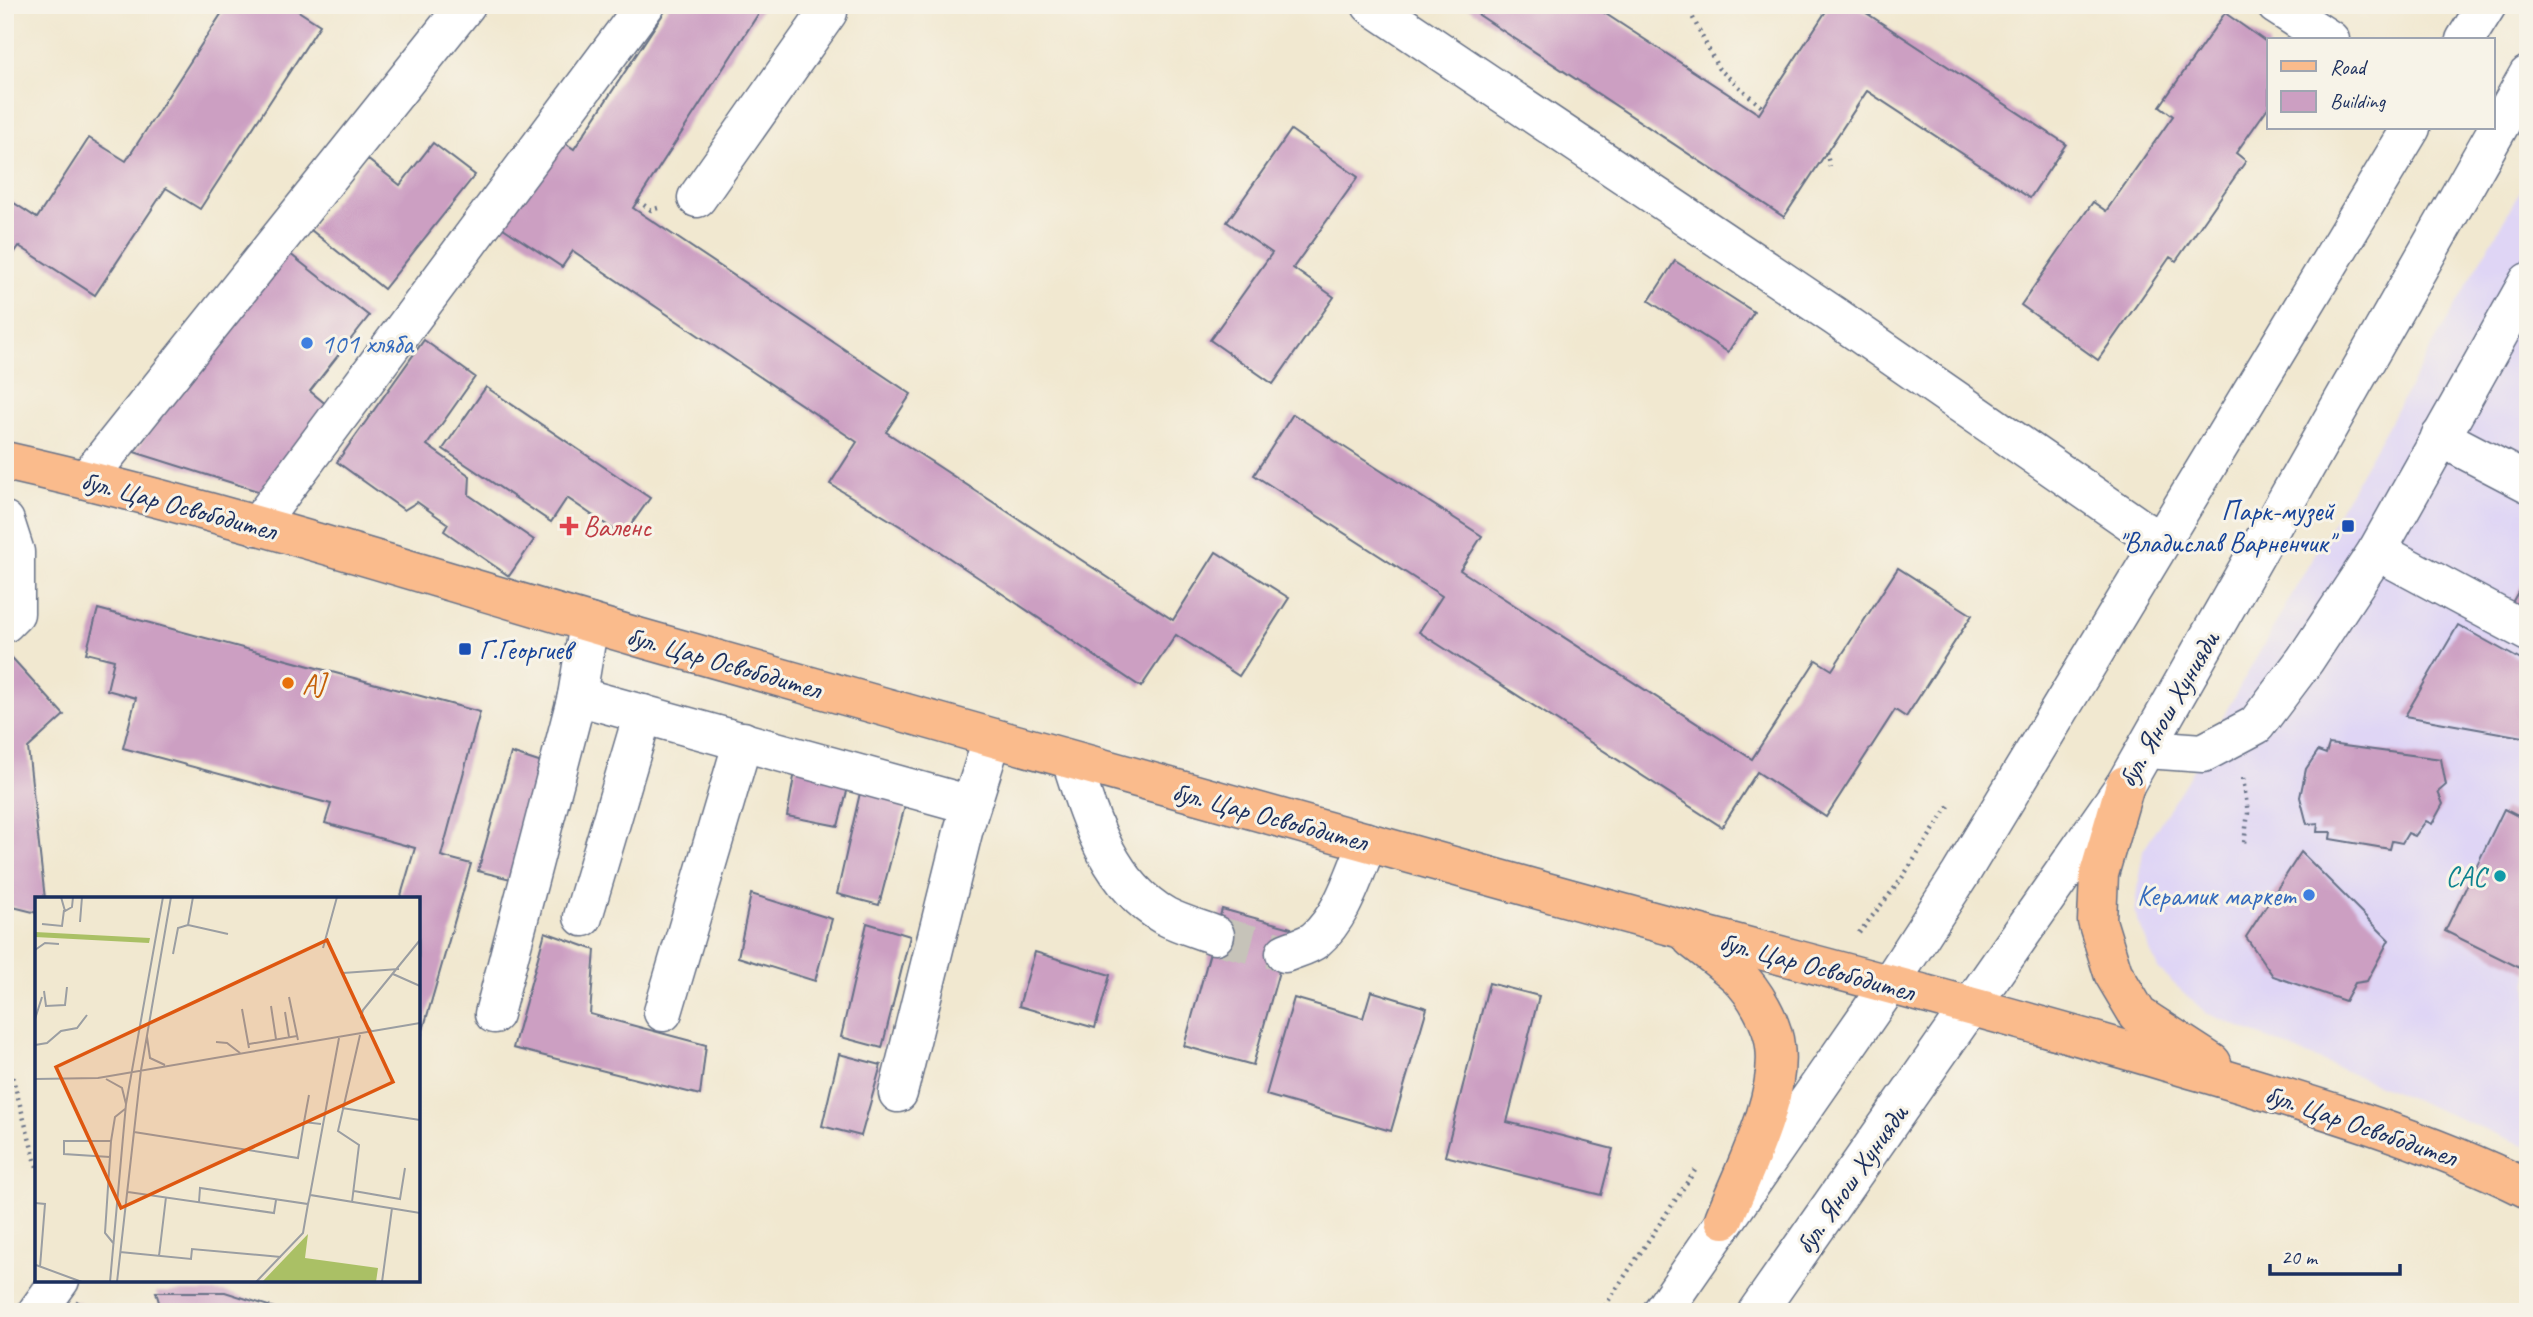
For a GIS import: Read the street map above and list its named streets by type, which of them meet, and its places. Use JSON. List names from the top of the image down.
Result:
{
  "streets": {
    "main road": ["бул. Цар Освободител"],
    "street": ["бул. Янош Хунияди"]
  },
  "crossings": [
    ["бул. Цар Освободител", "бул. Янош Хунияди"]
  ],
  "places": {
    "other": [
      "101 хляба",
      "AJ",
      "САС",
      "Керамик маркет"
    ],
    "health": ["Валенс"],
    "transit": ["Парк-музей \"Владислав Варненчик\"", "Г.Георгиев"]
  },
  "legend": ["Road", "Building"],
  "scale_bar": "20 m"
}
